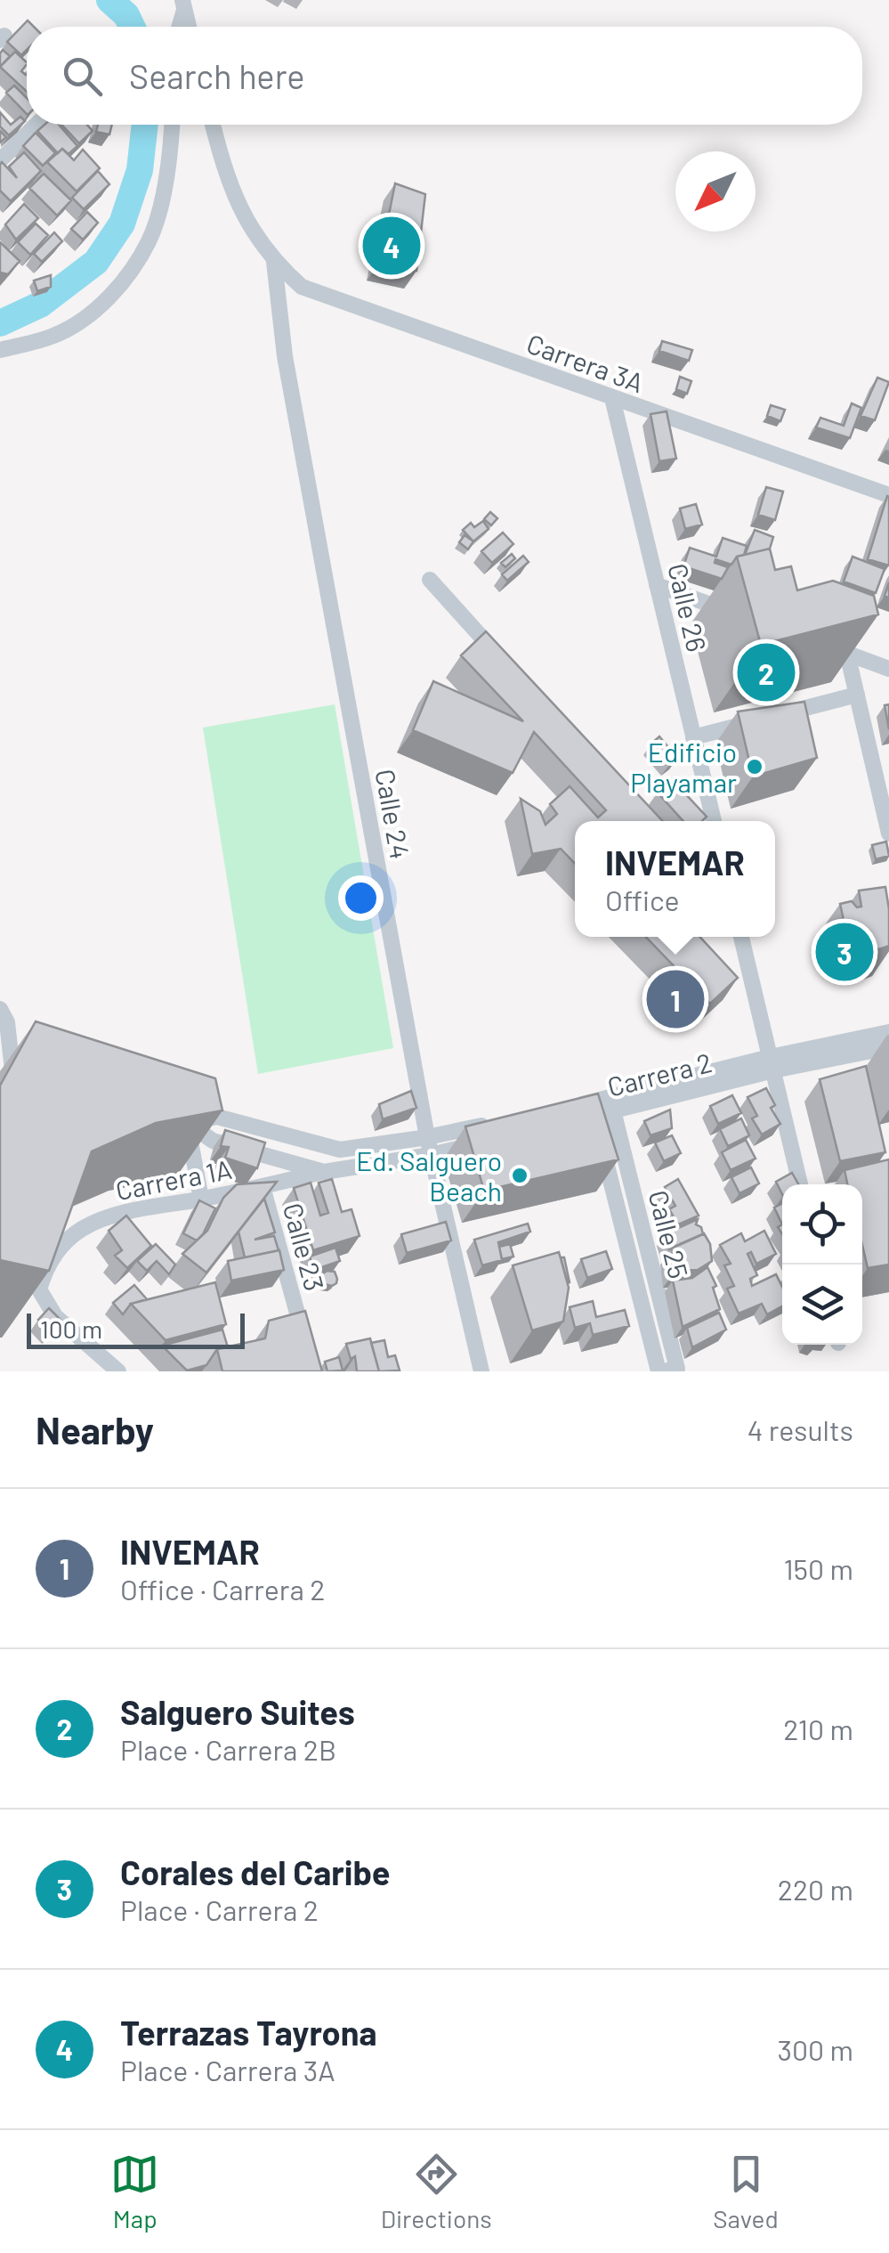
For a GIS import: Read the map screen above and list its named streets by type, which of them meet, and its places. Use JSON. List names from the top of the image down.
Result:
{
  "streets": {
    "street": [
      "Carrera 3A",
      "Calle 26",
      "Calle 24",
      "Carrera 2",
      "Carrera 1A",
      "Calle 25",
      "Calle 23"
    ]
  },
  "crossings": [
    ["Carrera 3A", "Calle 26"],
    ["Carrera 3A", "Calle 24"],
    ["Carrera 2", "Calle 25"],
    ["Carrera 1A", "Calle 23"]
  ],
  "places": ["Edificio Playamar", "Ed. Salguero Beach"],
  "scale_bar": "100 m",
  "north": "bottom left",
  "page": {
    "search": "Search here",
    "pins": [
      "4",
      "2",
      "3",
      "1"
    ],
    "popup": ["INVEMAR", "Office"],
    "scale": "100 m",
    "heading": ["Nearby", "4 results"],
    "list": [
      {
        "mark": "1",
        "name": "INVEMAR",
        "note": "Office · Carrera 2",
        "value": "150 m"
      },
      {
        "mark": "2",
        "name": "Salguero Suites",
        "note": "Place · Carrera 2B",
        "value": "210 m"
      },
      {
        "mark": "3",
        "name": "Corales del Caribe",
        "note": "Place · Carrera 2",
        "value": "220 m"
      },
      {
        "mark": "4",
        "name": "Terrazas Tayrona",
        "note": "Place · Carrera 3A",
        "value": "300 m"
      }
    ],
    "nav": ["Map", "Directions", "Saved"]
  }
}
